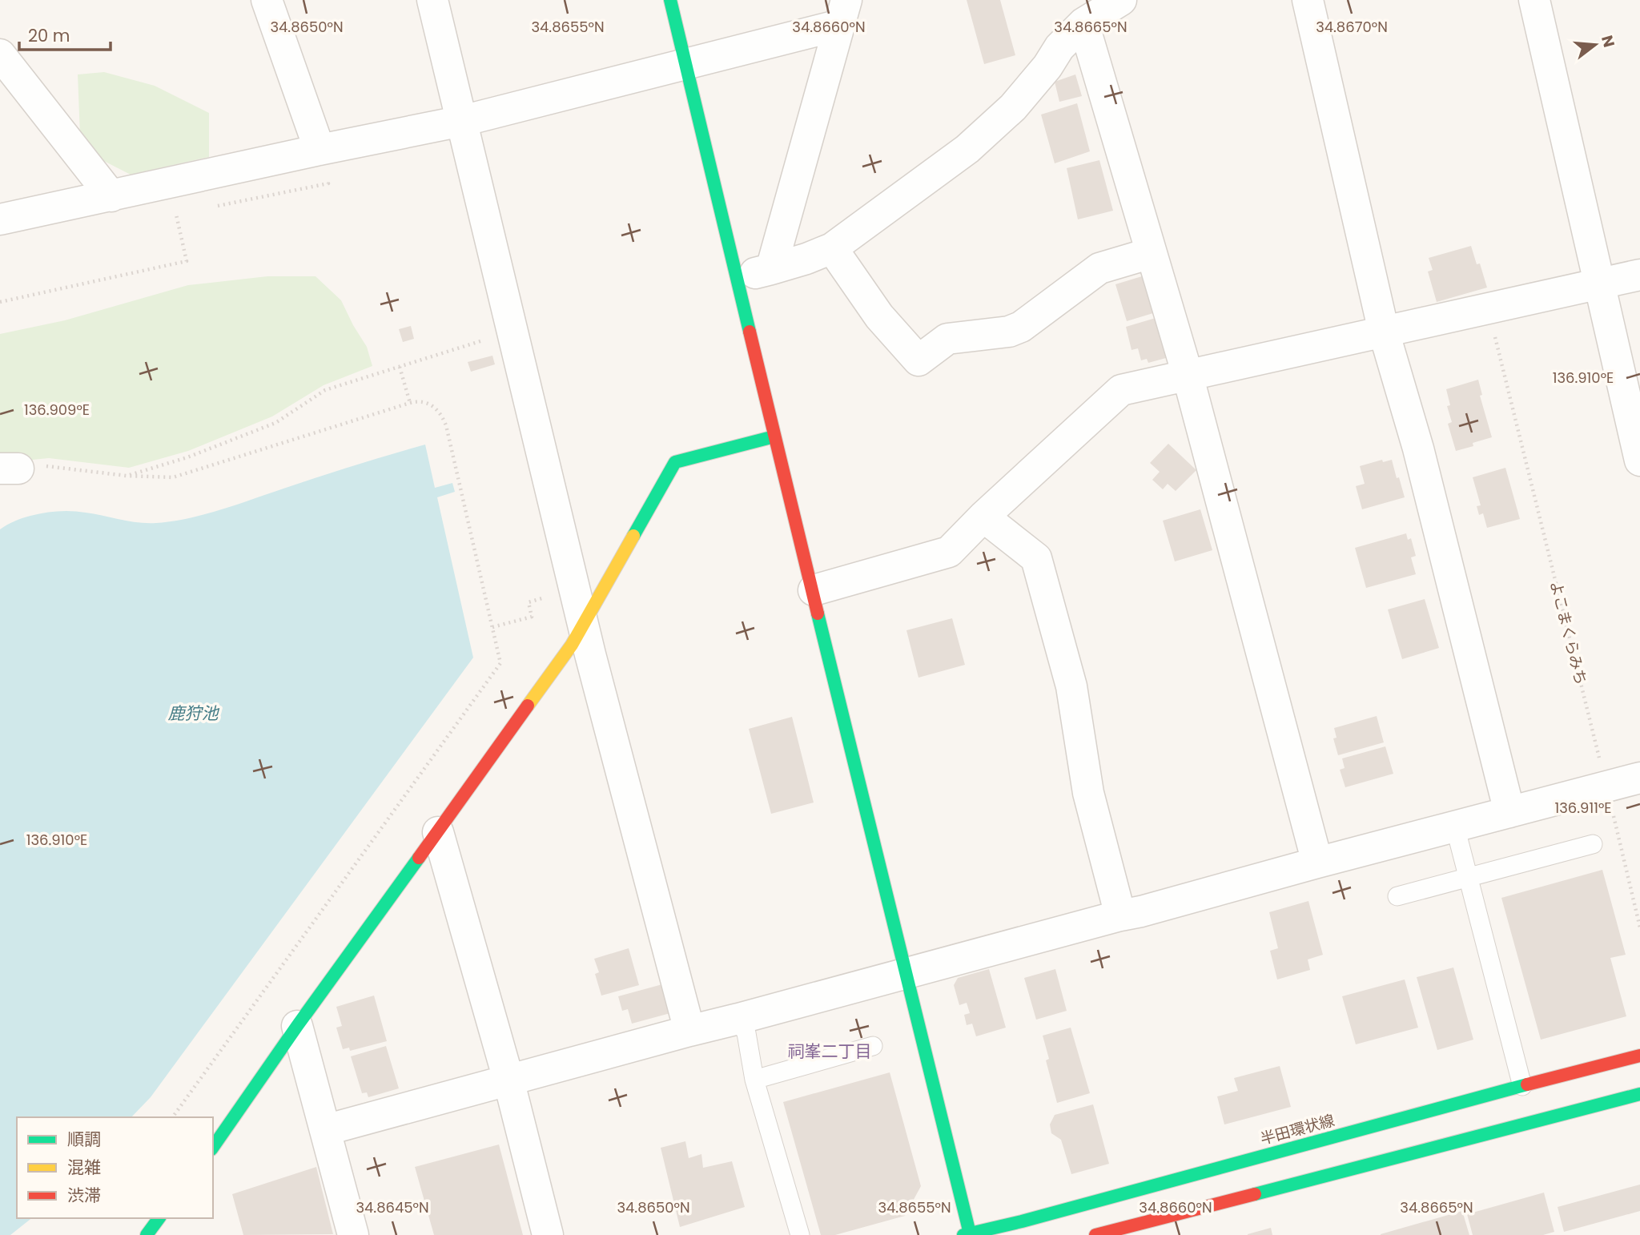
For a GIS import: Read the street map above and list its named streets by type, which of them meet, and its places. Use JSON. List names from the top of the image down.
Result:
{
  "streets": {
    "street": ["半田環状線"],
    "path": ["よこまくらみち"]
  },
  "districts": ["祠峯二丁目"],
  "water": ["鹿狩池"],
  "legend": ["順調", "混雑", "渋滞"],
  "scale_bar": "20 m",
  "north": "right",
  "coordinates": [
    "34.8650°N",
    "34.8655°N",
    "34.8660°N",
    "34.8665°N",
    "34.8670°N",
    "136.910°E",
    "136.909°E",
    "136.911°E",
    "34.8645°N"
  ]
}
